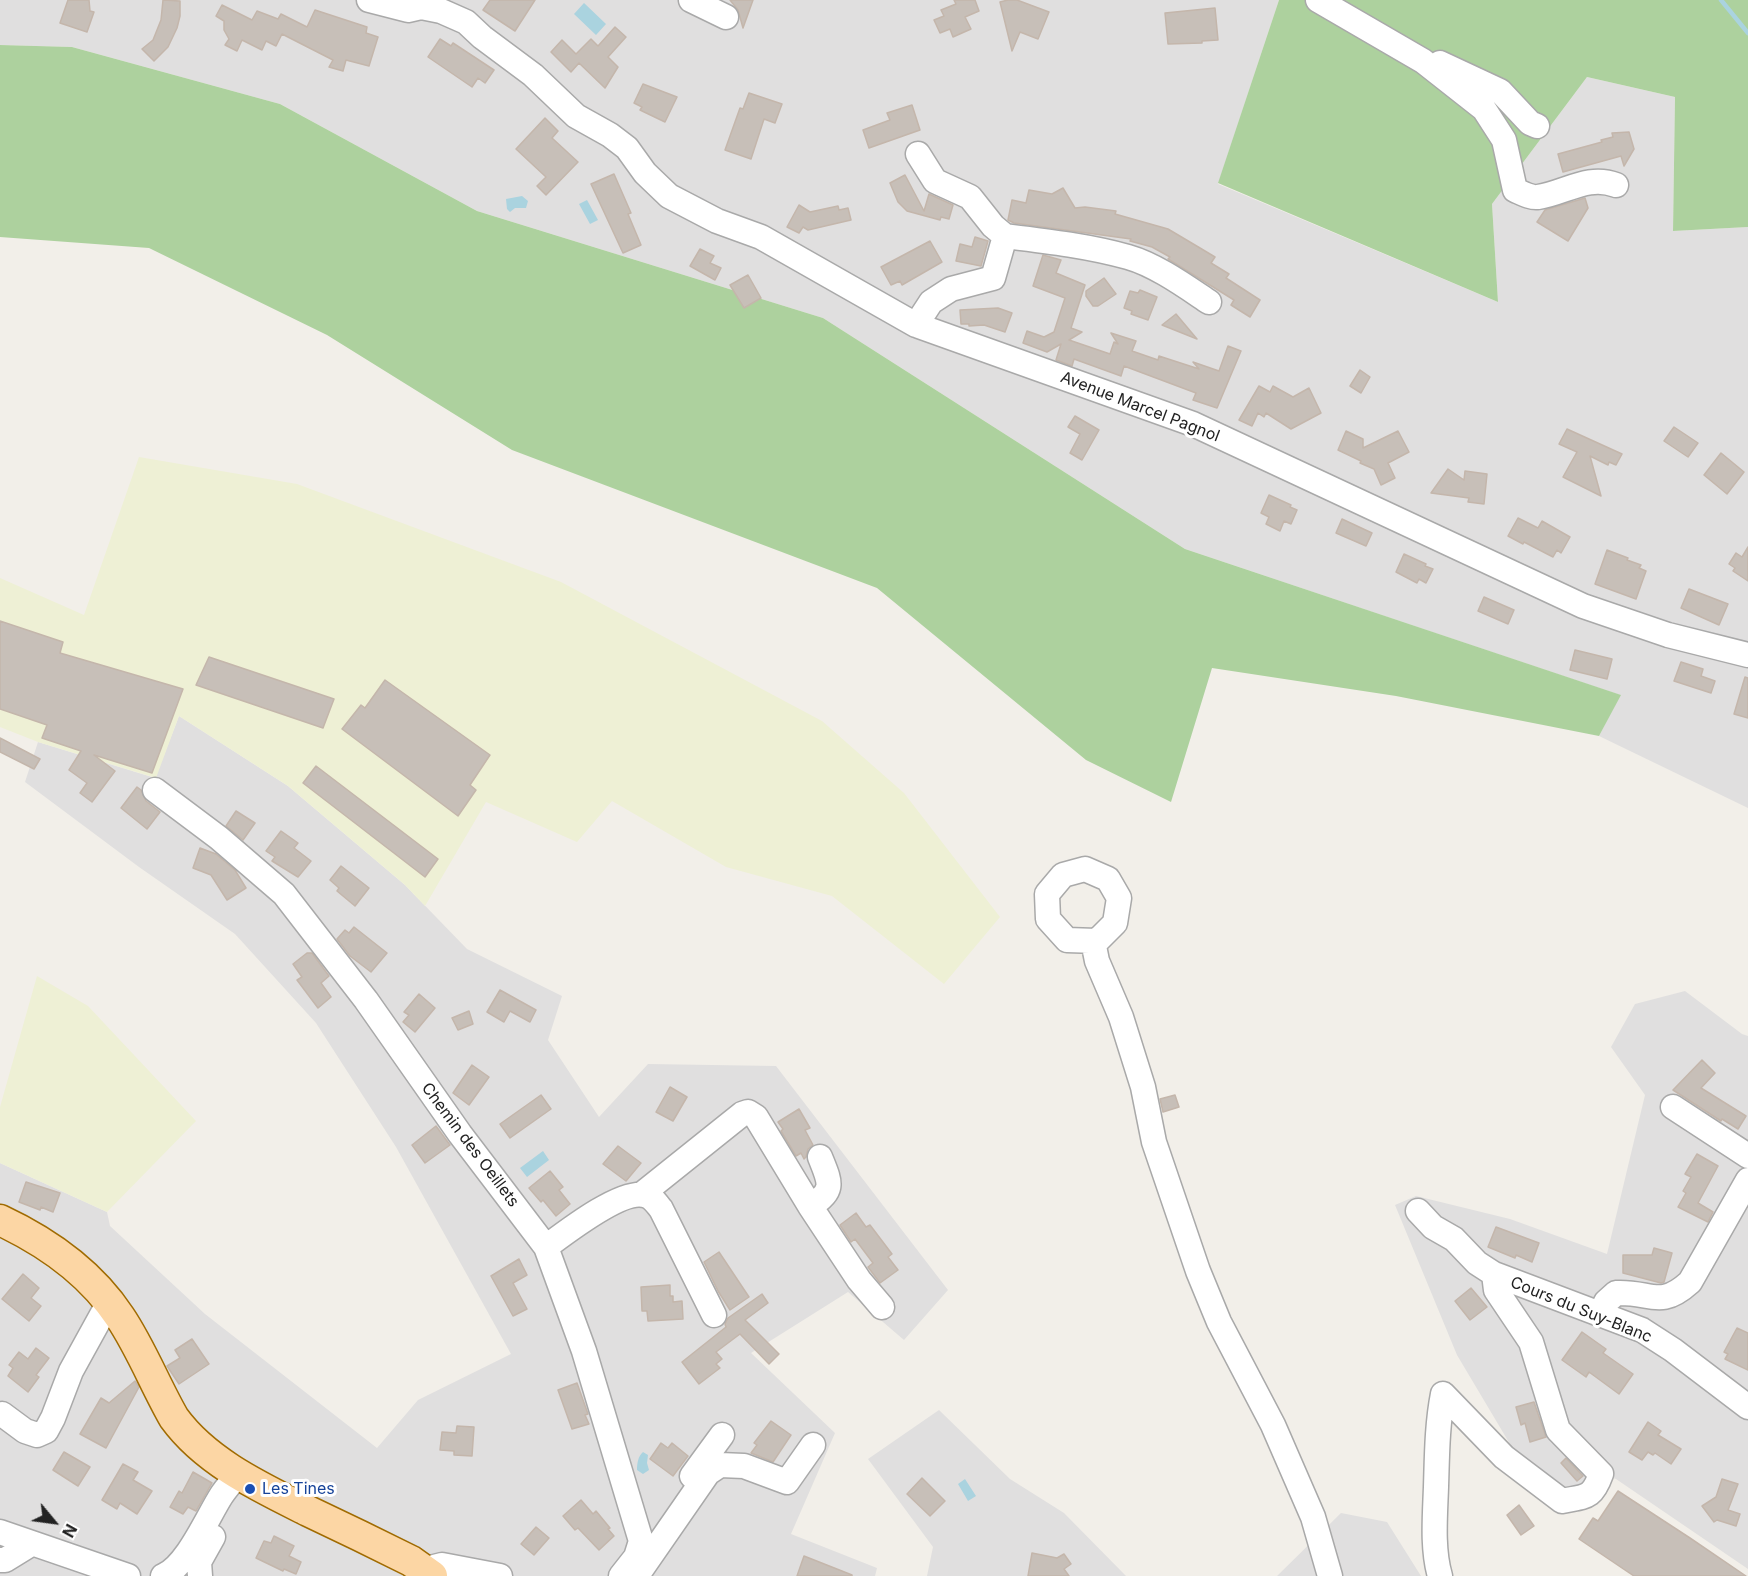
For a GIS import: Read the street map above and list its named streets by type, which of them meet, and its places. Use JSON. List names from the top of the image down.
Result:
{
  "streets": {
    "street": ["Avenue Marcel Pagnol", "Chemin des Oeillets", "Cours du Suy-Blanc"]
  },
  "places": ["Les Tines"],
  "north": "bottom right"
}
